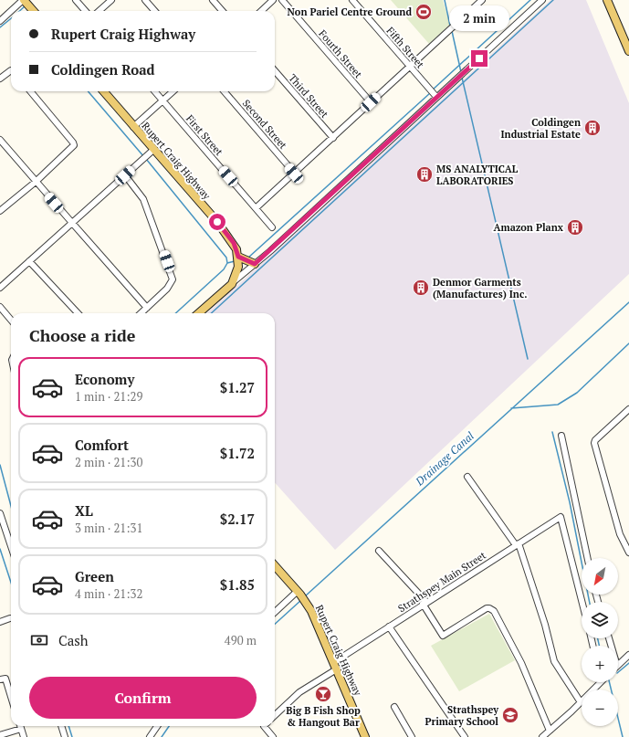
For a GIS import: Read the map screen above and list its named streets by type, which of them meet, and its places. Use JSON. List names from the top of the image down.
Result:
{
  "streets": {
    "main road": ["Rupert Craig Highway"],
    "street": [
      "Fifth Street",
      "Fourth Street",
      "Third Street",
      "Second Street",
      "First Street",
      "Strathspey Main Street"
    ]
  },
  "crossings": [
    ["Rupert Craig Highway", "Strathspey Main Street"]
  ],
  "water": ["Drainage Canal"],
  "places": {
    "sports": ["Non Pariel Centre Ground"],
    "building": [
      "Coldingen Industrial Estate",
      "MS ANALYTICAL LABORATORIES",
      "Amazon Planx",
      "Denmor Garments (Manufactures) Inc."
    ],
    "bar": ["Big B Fish Shop & Hangout Bar"],
    "school or university": ["Strathspey Primary School"]
  },
  "north": "bottom left",
  "page": {
    "bubble": "2 min",
    "banner": ["Rupert Craig Highway", "Coldingen Road"],
    "heading": "Choose a ride",
    "list": [
      {
        "name": "Economy",
        "note": "1 min · 21:29",
        "value": "$1.27"
      },
      {
        "name": "Comfort",
        "note": "2 min · 21:30",
        "value": "$1.72"
      },
      {
        "name": "XL",
        "note": "3 min · 21:31",
        "value": "$2.17"
      },
      {
        "name": "Green",
        "note": "4 min · 21:32",
        "value": "$1.85"
      }
    ],
    "map_buttons": ["+", "−"],
    "pay": ["Cash", "490 m"],
    "buttons": "Confirm"
  }
}
